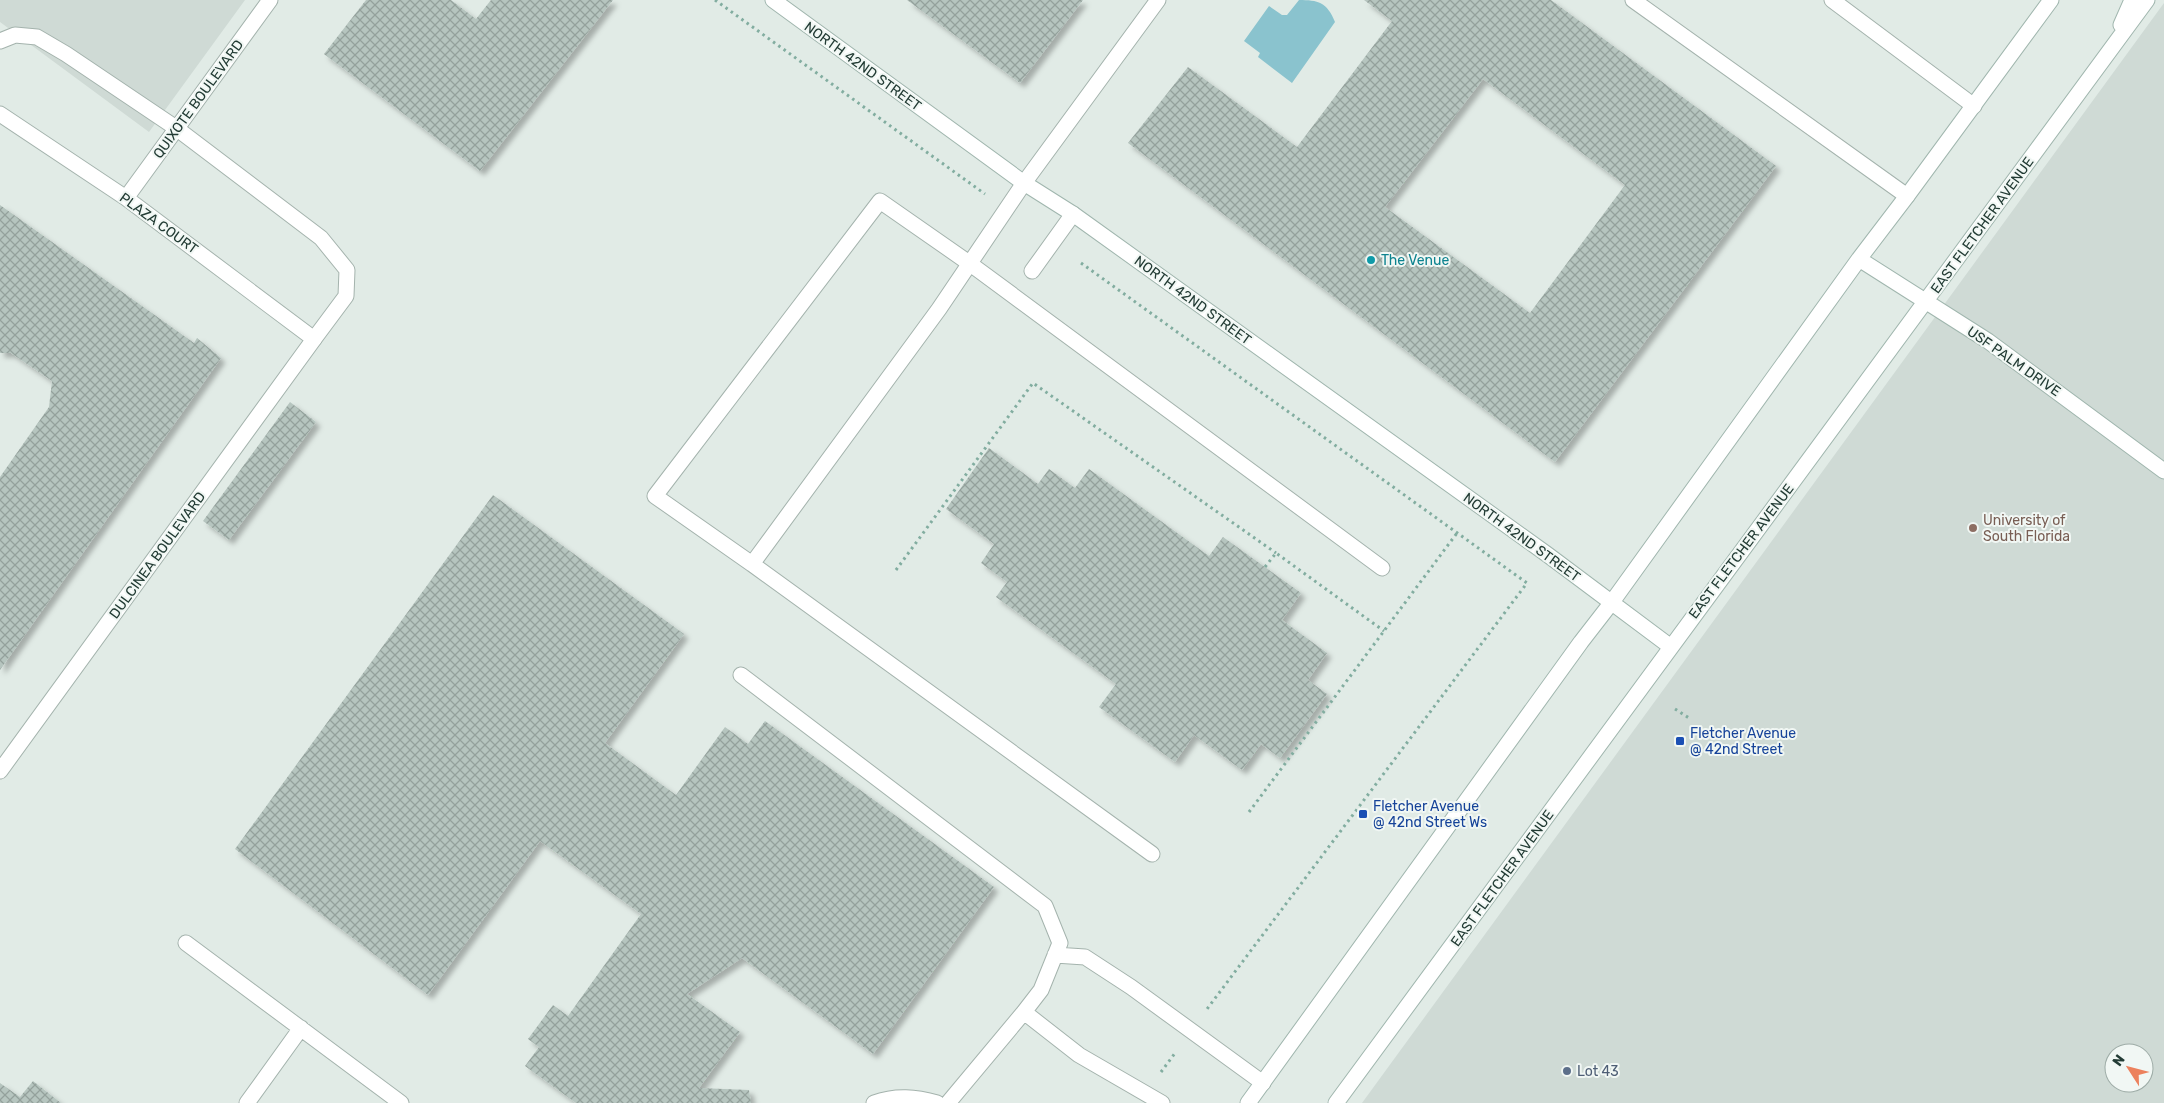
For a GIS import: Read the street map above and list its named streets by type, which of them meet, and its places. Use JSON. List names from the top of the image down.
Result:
{
  "streets": {
    "street": [
      "NORTH 42ND STREET",
      "QUIXOTE BOULEVARD",
      "PLAZA COURT",
      "EAST FLETCHER AVENUE",
      "USF PALM DRIVE",
      "DULCINEA BOULEVARD"
    ]
  },
  "crossings": [
    ["NORTH 42ND STREET", "EAST FLETCHER AVENUE"],
    ["QUIXOTE BOULEVARD", "PLAZA COURT"],
    ["QUIXOTE BOULEVARD", "DULCINEA BOULEVARD"],
    ["PLAZA COURT", "DULCINEA BOULEVARD"],
    ["EAST FLETCHER AVENUE", "USF PALM DRIVE"]
  ],
  "places": {
    "other": ["The Venue", "University of South Florida", "Lot 43"],
    "transit": ["Fletcher Avenue @ 42nd Street", "Fletcher Avenue @ 42nd Street Ws"]
  },
  "north": "top left"
}
